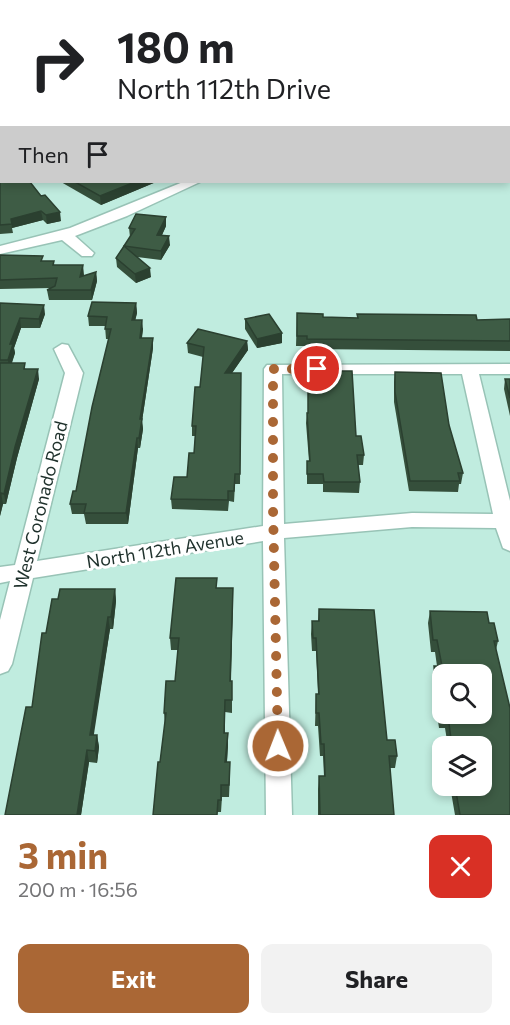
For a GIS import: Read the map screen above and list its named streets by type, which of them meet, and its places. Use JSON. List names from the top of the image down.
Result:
{
  "streets": {
    "street": ["West Coronado Road", "North 112th Avenue"]
  },
  "crossings": [
    ["West Coronado Road", "North 112th Avenue"]
  ],
  "page": {
    "turn": ["180 m", "North 112th Drive"],
    "then": "Then",
    "heading": ["3 min", "200 m · 16:56"],
    "buttons": ["Exit", "Share"]
  }
}
